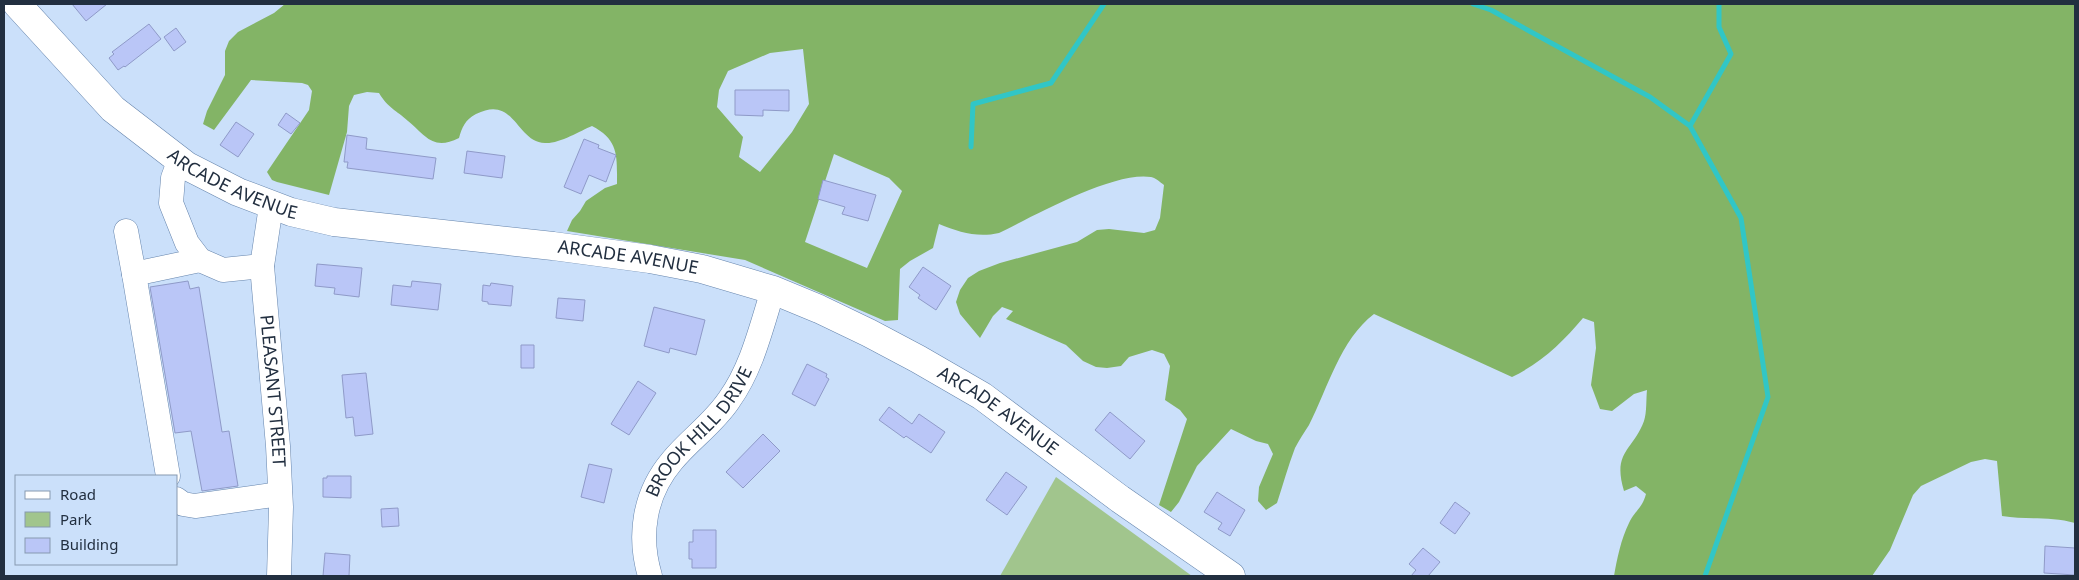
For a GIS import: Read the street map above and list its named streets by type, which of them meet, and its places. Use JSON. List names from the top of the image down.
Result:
{
  "streets": {
    "main road": ["ARCADE AVENUE"],
    "street": ["PLEASANT STREET", "BROOK HILL DRIVE"]
  },
  "crossings": [
    ["ARCADE AVENUE", "PLEASANT STREET"],
    ["ARCADE AVENUE", "BROOK HILL DRIVE"]
  ],
  "legend": ["Road", "Park", "Building"]
}
